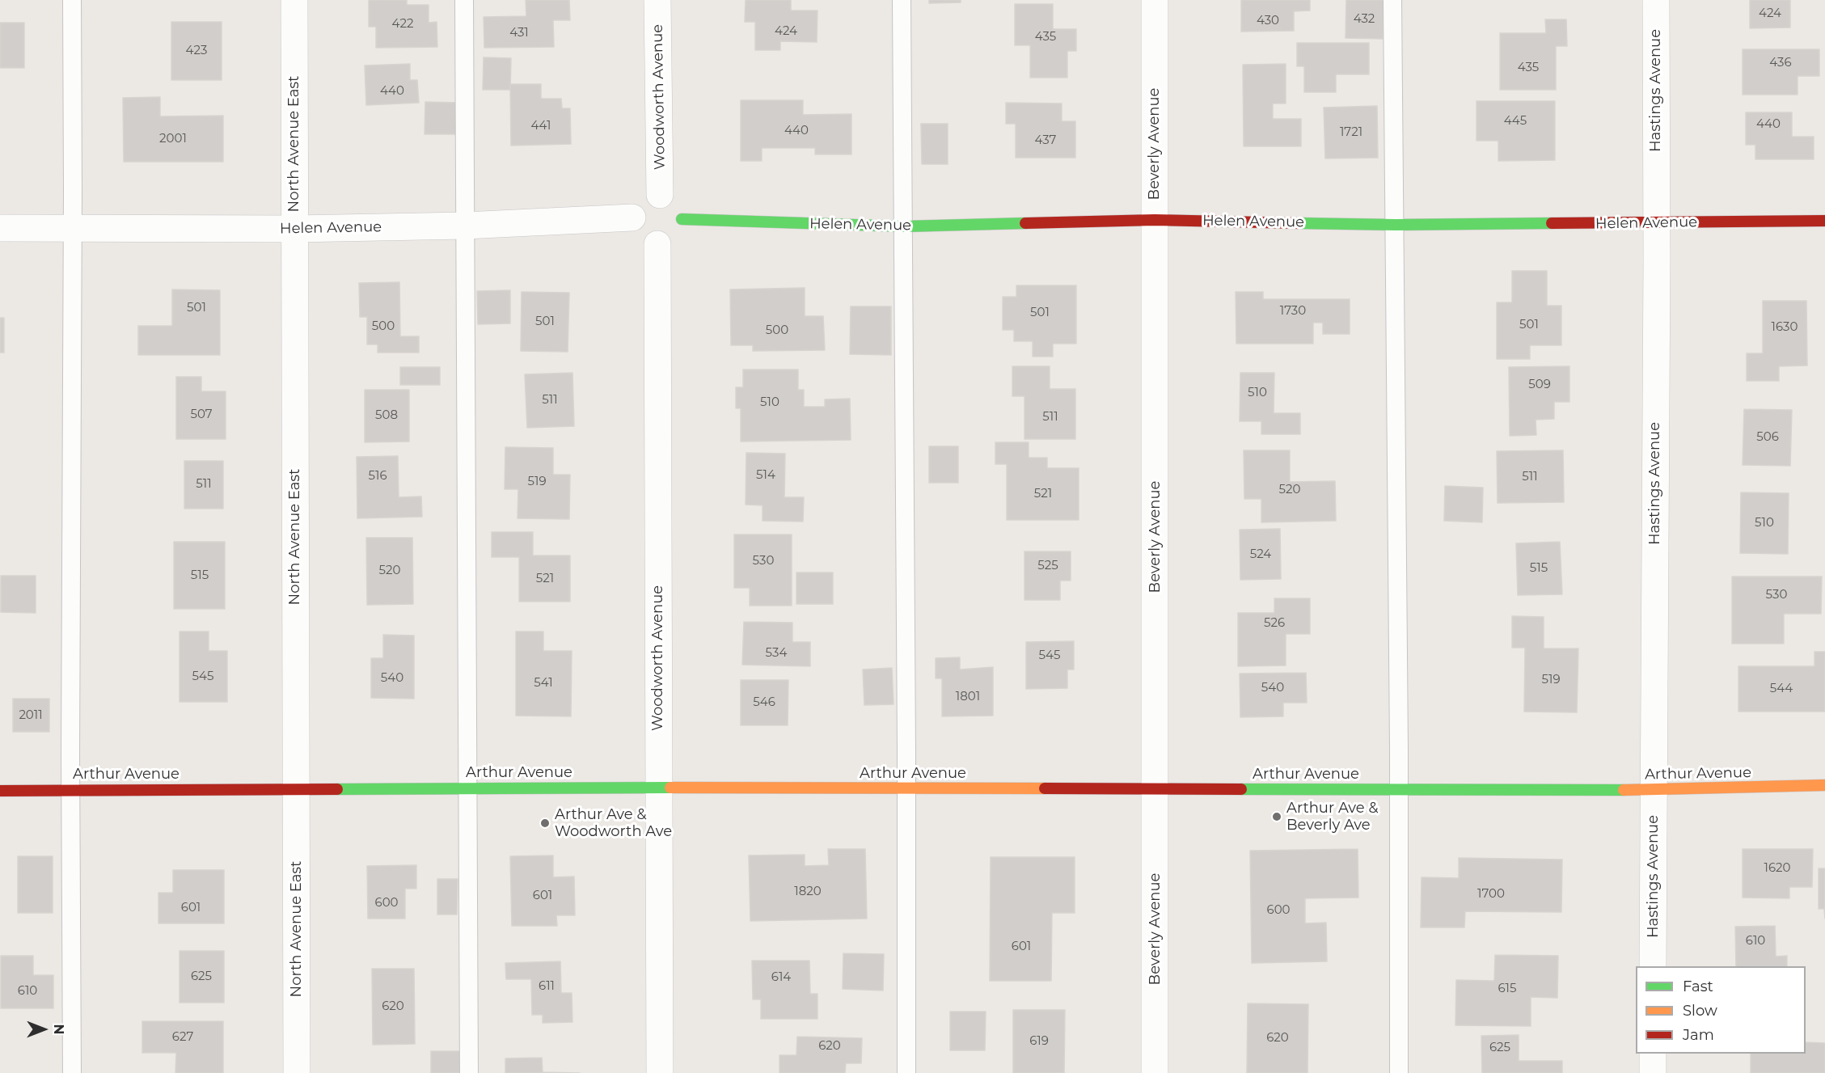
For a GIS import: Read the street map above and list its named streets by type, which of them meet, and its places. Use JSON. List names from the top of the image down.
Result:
{
  "streets": {
    "street": [
      "Hastings Avenue",
      "Woodworth Avenue",
      "North Avenue East",
      "Beverly Avenue",
      "Helen Avenue",
      "Arthur Avenue"
    ]
  },
  "crossings": [
    ["Hastings Avenue", "Helen Avenue"],
    ["Hastings Avenue", "Arthur Avenue"],
    ["Woodworth Avenue", "Helen Avenue"],
    ["Woodworth Avenue", "Arthur Avenue"],
    ["North Avenue East", "Helen Avenue"],
    ["North Avenue East", "Arthur Avenue"],
    ["Beverly Avenue", "Helen Avenue"],
    ["Beverly Avenue", "Arthur Avenue"]
  ],
  "places": ["Arthur Ave & Beverly Ave", "Arthur Ave & Woodworth Ave"],
  "house_numbers": [
    "424",
    "432",
    "430",
    "422",
    "424",
    "431",
    "435",
    "423",
    "436",
    "435",
    "440",
    "445",
    "440",
    "441",
    "440",
    "1721",
    "2001",
    "437",
    "501",
    "1730",
    "501",
    "501",
    "501",
    "500",
    "1630",
    "500",
    "509",
    "510",
    "511",
    "510",
    "507",
    "508",
    "511",
    "506",
    "514",
    "516",
    "511",
    "519",
    "511",
    "520",
    "521",
    "510",
    "524",
    "530",
    "525",
    "515",
    "520",
    "515",
    "521",
    "530",
    "526",
    "534",
    "545",
    "545",
    "540",
    "519",
    "541",
    "540",
    "544",
    "1801",
    "546",
    "2011",
    "1620",
    "1820",
    "1700",
    "601",
    "600",
    "601",
    "600",
    "610",
    "601",
    "625",
    "614",
    "611",
    "615",
    "610",
    "620",
    "627",
    "620",
    "619",
    "620",
    "625"
  ],
  "legend": ["Fast", "Slow", "Jam"],
  "north": "right"
}
